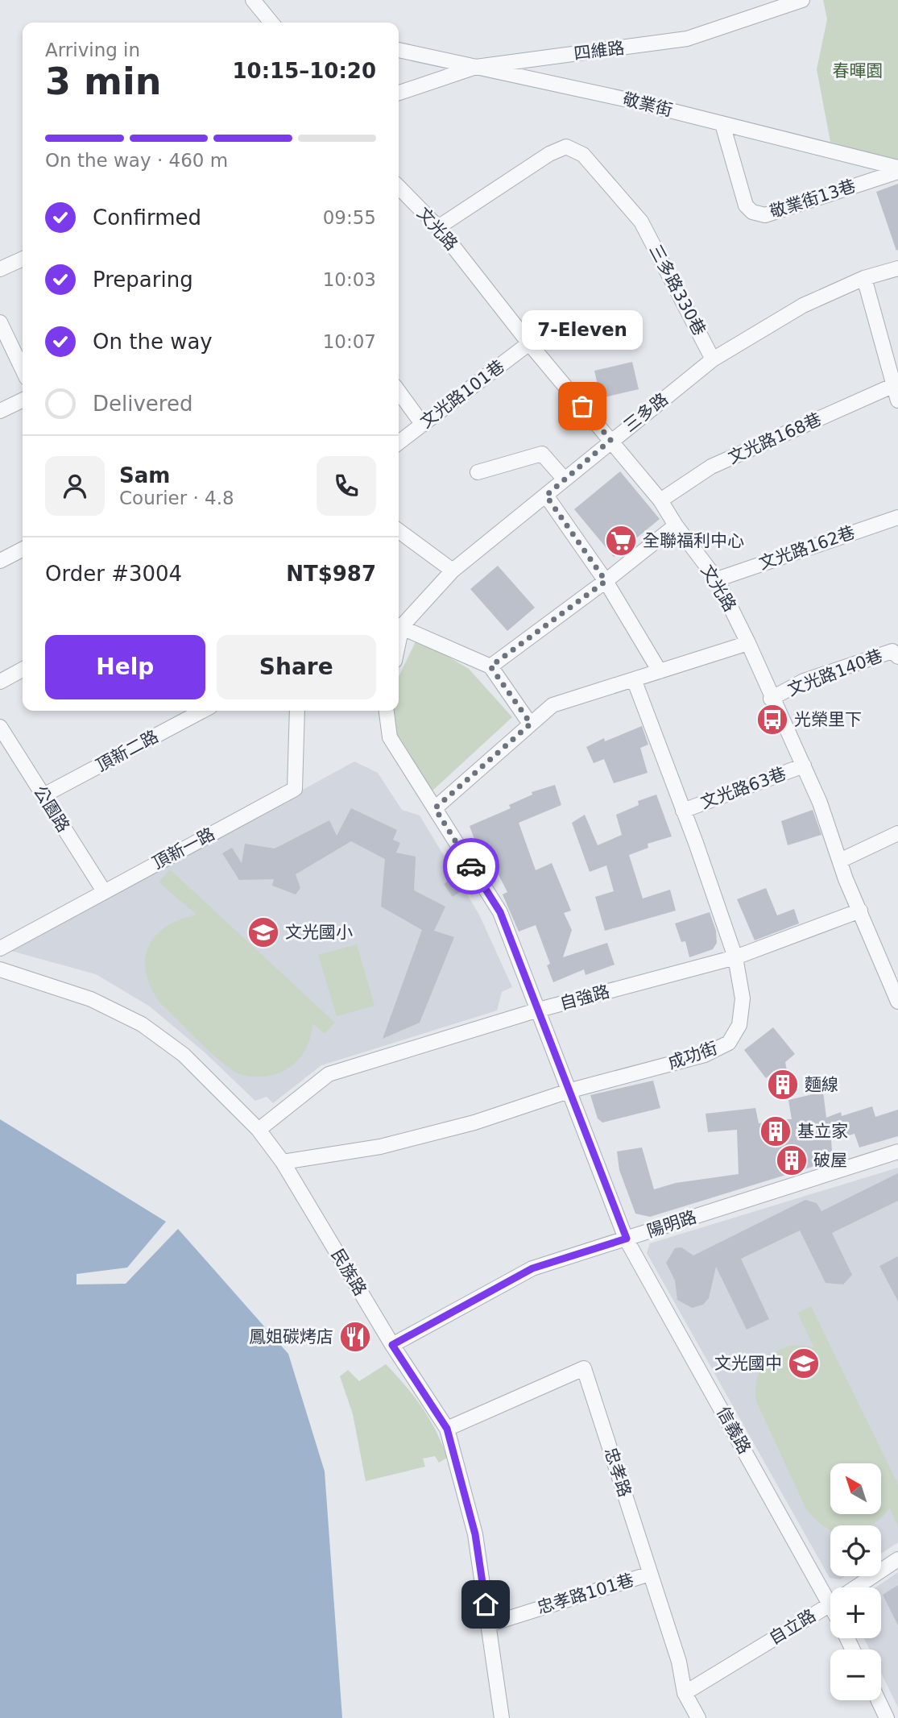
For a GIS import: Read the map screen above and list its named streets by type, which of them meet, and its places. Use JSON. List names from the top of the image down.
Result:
{
  "streets": {
    "street": [
      "四維路",
      "敬業街",
      "敬業街13巷",
      "文光路",
      "三多路330巷",
      "文光路101巷",
      "三多路",
      "文光路168巷",
      "文光路162巷",
      "文光路140巷",
      "頂新二路",
      "文光路63巷",
      "公園路",
      "頂新一路",
      "自強路",
      "成功街",
      "陽明路",
      "民族路",
      "信義路",
      "忠孝路",
      "忠孝路101巷",
      "自立路"
    ]
  },
  "crossings": [
    ["四維路", "敬業街"],
    ["敬業街", "敬業街13巷"],
    ["文光路", "三多路330巷"],
    ["文光路", "文光路101巷"],
    ["文光路", "三多路"],
    ["文光路", "文光路168巷"],
    ["文光路", "文光路162巷"],
    ["文光路", "文光路140巷"],
    ["文光路", "文光路63巷"],
    ["文光路", "自強路"],
    ["三多路330巷", "三多路"],
    ["頂新二路", "公園路"],
    ["文光路63巷", "成功街"],
    ["公園路", "頂新一路"],
    ["自強路", "成功街"],
    ["自強路", "民族路"],
    ["成功街", "民族路"],
    ["陽明路", "民族路"],
    ["陽明路", "信義路"],
    ["民族路", "忠孝路"],
    ["民族路", "忠孝路101巷"],
    ["信義路", "自立路"],
    ["忠孝路", "忠孝路101巷"],
    ["忠孝路", "自立路"]
  ],
  "parks": ["春暉園"],
  "places": {
    "other": ["7-Eleven"],
    "supermarket": ["全聯福利中心"],
    "bus stop": ["光榮里下"],
    "school or university": ["文光國小", "文光國中"],
    "building": ["麵線", "基立家", "破屋"],
    "restaurant": ["鳳姐碳烤店"]
  },
  "north": "top left",
  "page": {
    "heading": ["3 min", "Arriving in", "10:15–10:20"],
    "panel": [
      "Sam",
      "Courier · 4.8",
      "Order #3004",
      "NT$987"
    ],
    "bar": "On the way · 460 m",
    "list": [
      ["Confirmed", "09:55"],
      ["Preparing", "10:03"],
      ["On the way", "10:07"],
      "Delivered"
    ],
    "bubble": "7-Eleven",
    "buttons": ["Help", "Share"],
    "map_buttons": ["+", "−"]
  }
}
